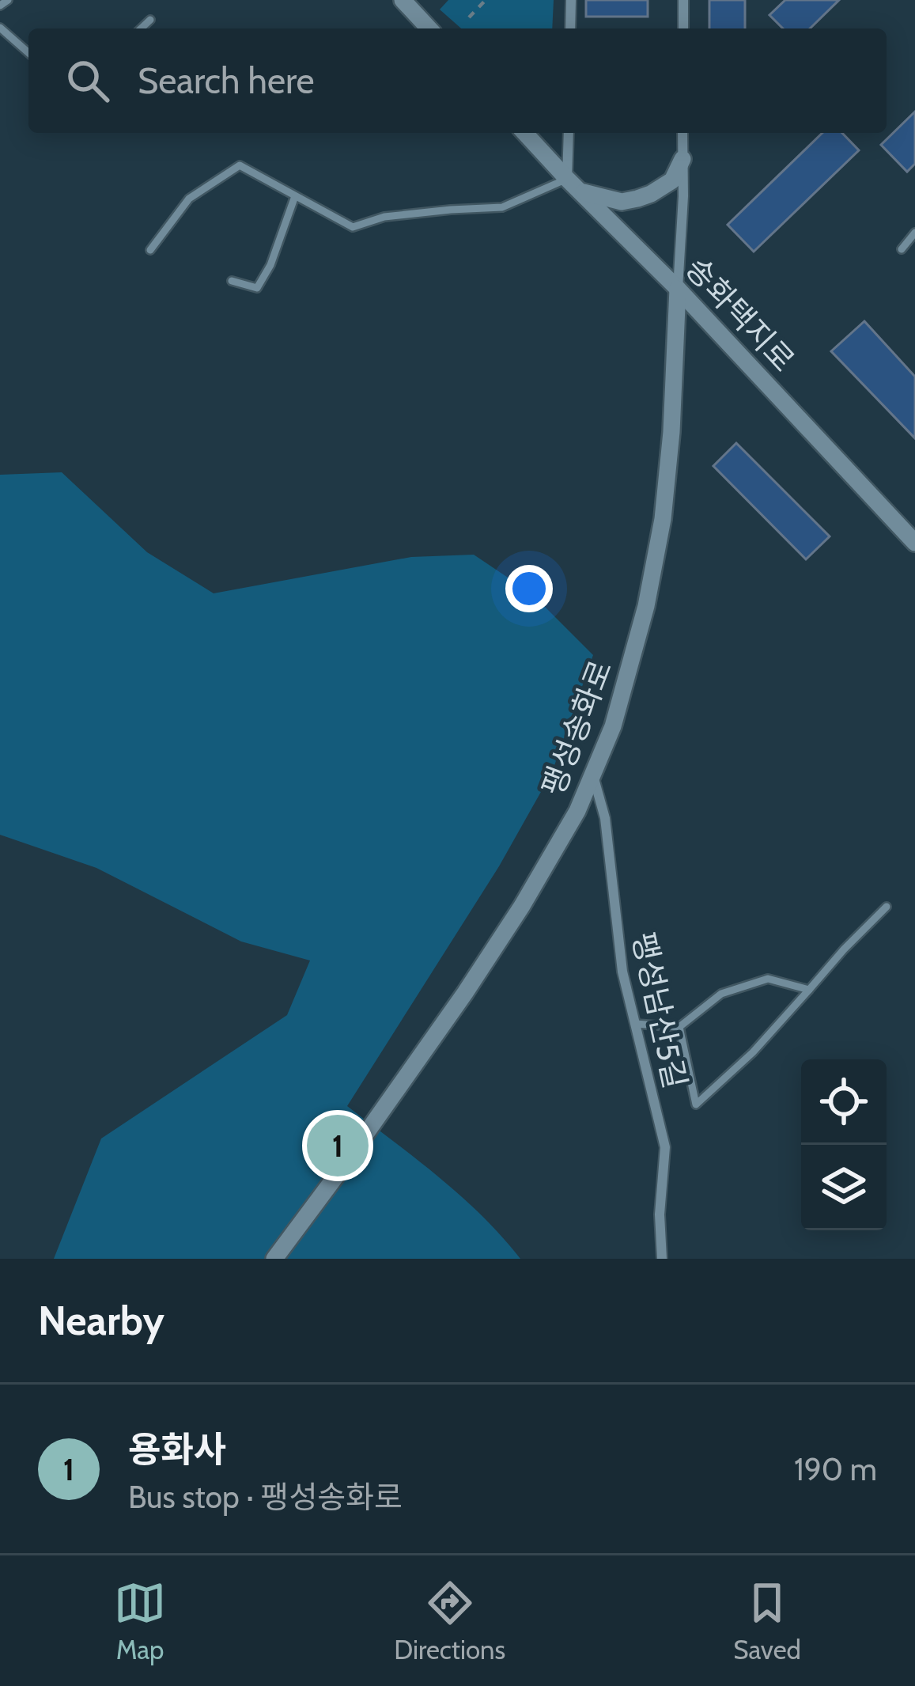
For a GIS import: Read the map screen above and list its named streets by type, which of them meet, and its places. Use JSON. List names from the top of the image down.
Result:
{
  "streets": {
    "street": ["송화택지로", "팽성송화로", "팽성남산5길"]
  },
  "crossings": [
    ["송화택지로", "팽성송화로"],
    ["팽성송화로", "팽성남산5길"]
  ],
  "page": {
    "search": "Search here",
    "pins": "1",
    "heading": "Nearby",
    "list": [
      {
        "mark": "1",
        "name": "용화사",
        "note": "Bus stop · 팽성송화로",
        "value": "190 m"
      }
    ],
    "nav": ["Map", "Directions", "Saved"]
  }
}
